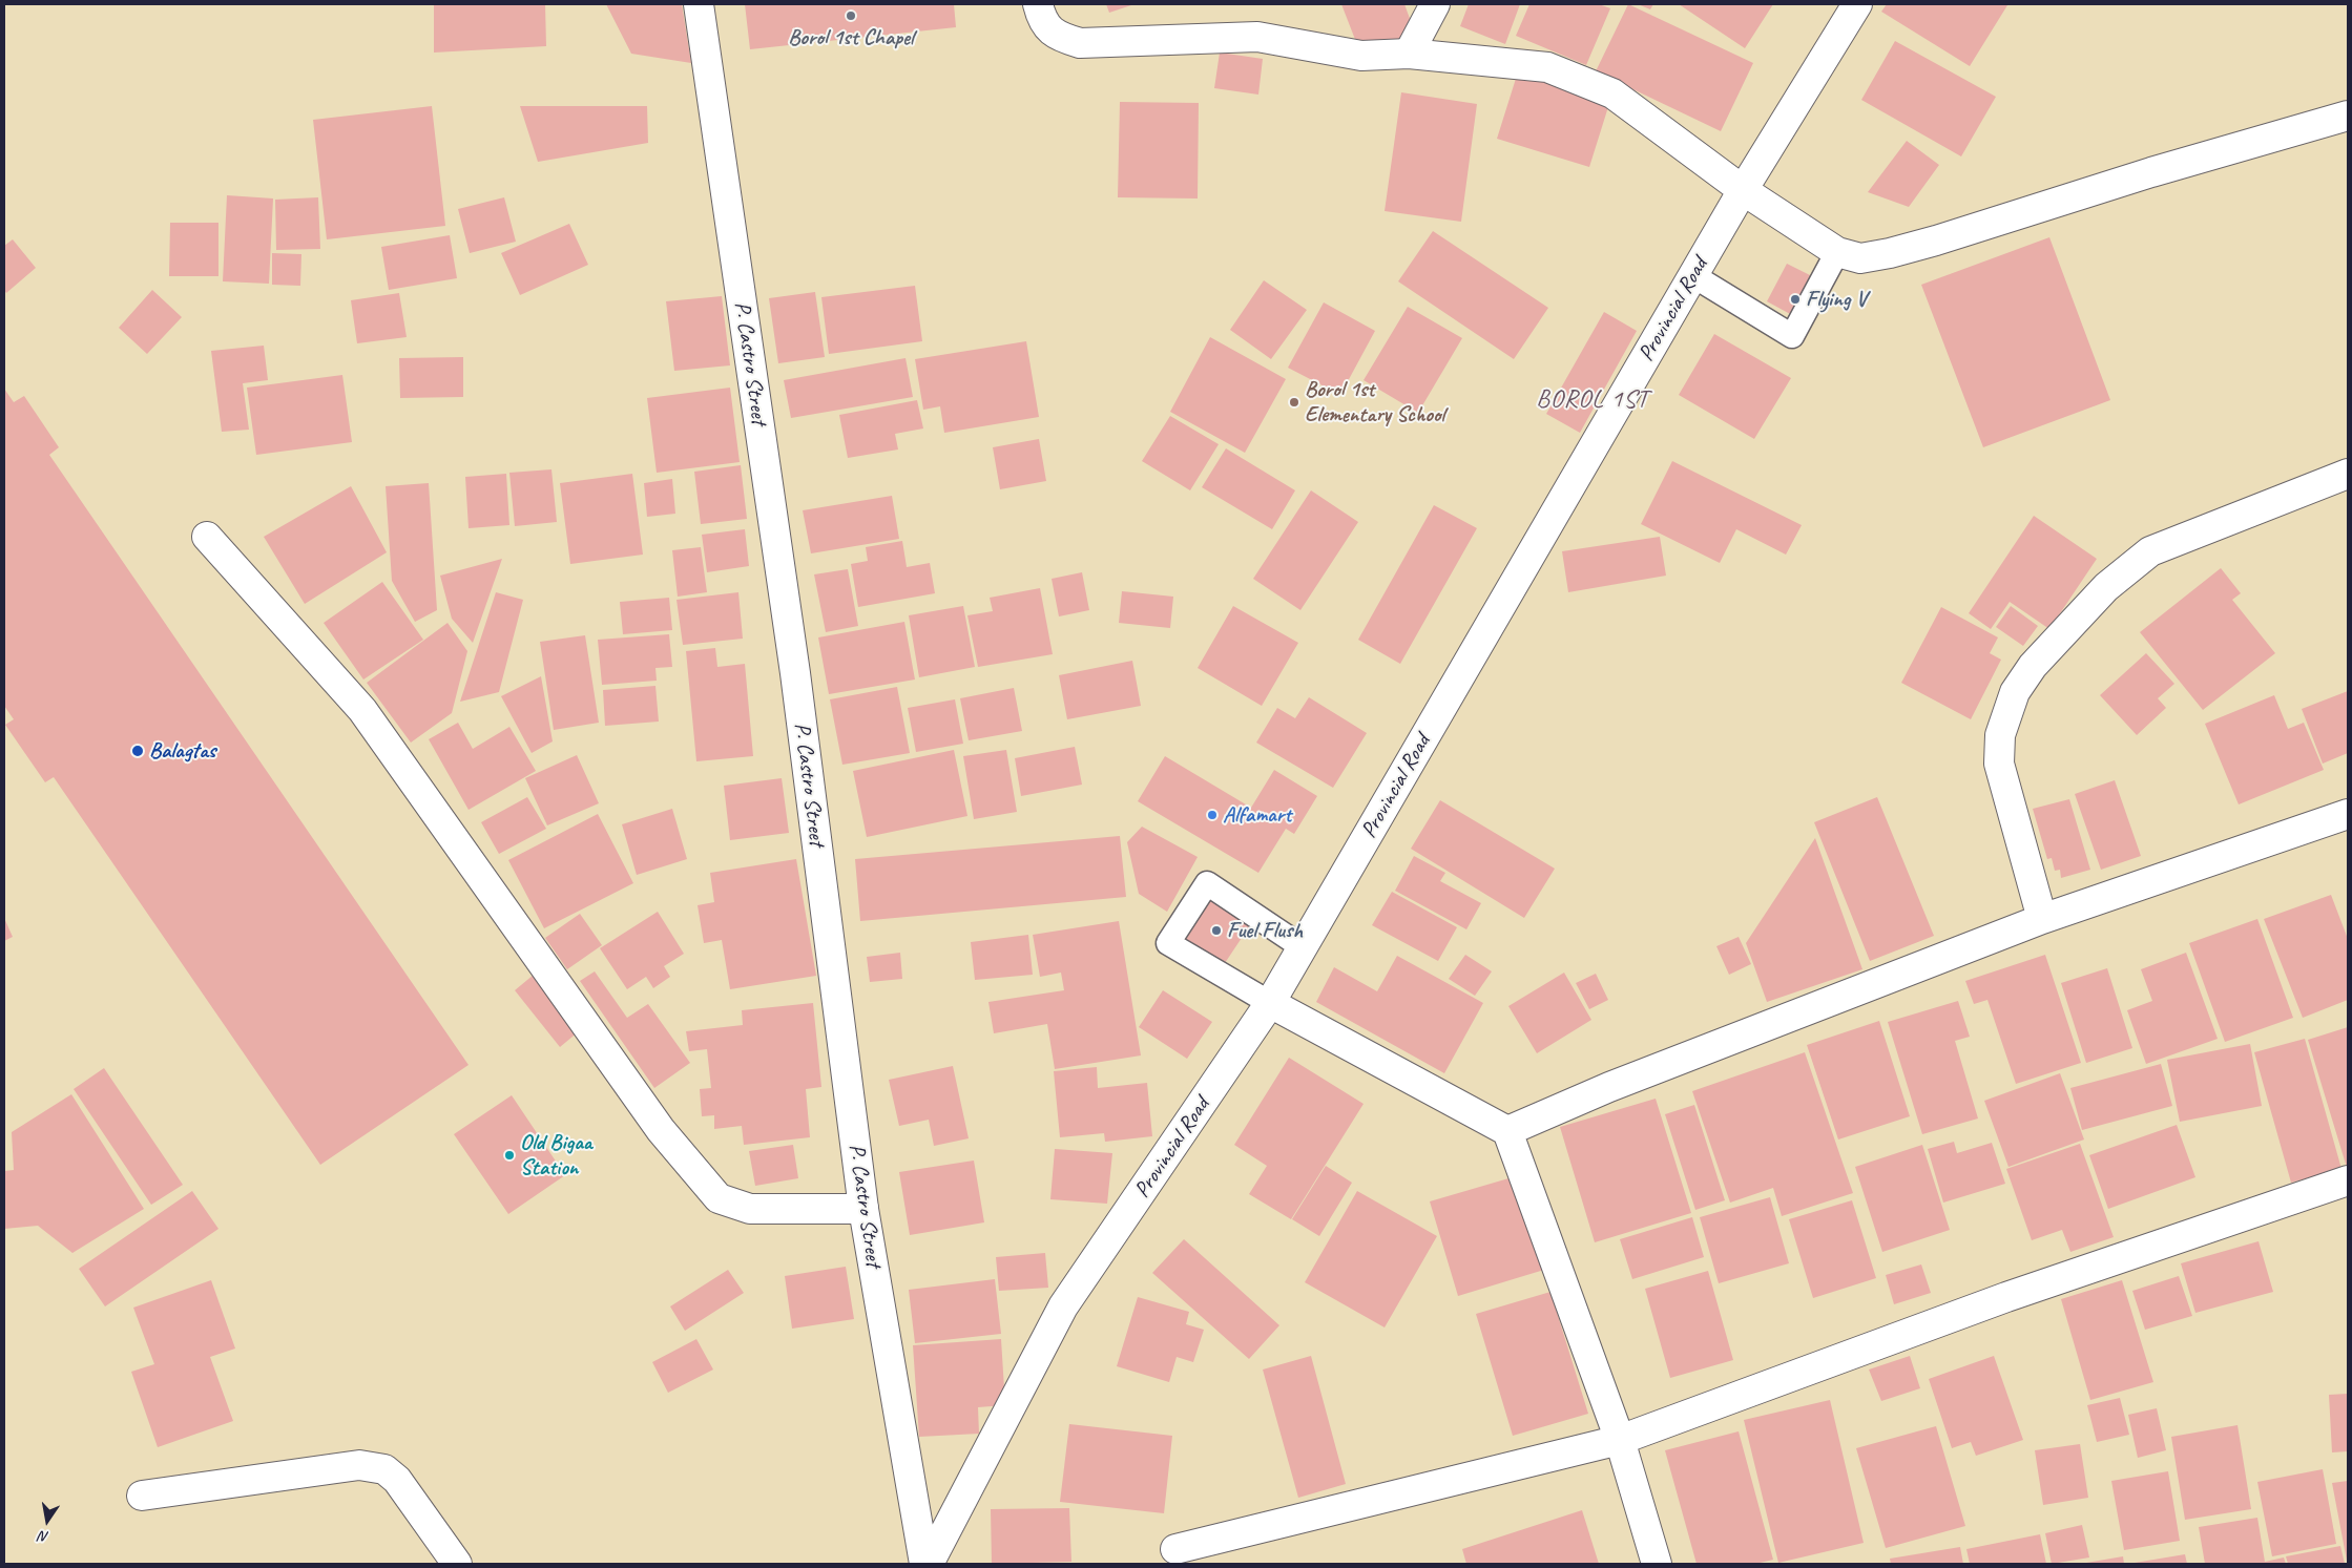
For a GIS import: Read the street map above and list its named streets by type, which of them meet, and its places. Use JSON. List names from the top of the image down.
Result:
{
  "streets": {
    "street": ["Provincial Road", "P. Castro Street"]
  },
  "districts": ["BOROL 1ST"],
  "places": [
    "Borol 1st Chapel",
    "Flying V",
    "Borol 1st Elementary School",
    "Balagtas",
    "Alfamart",
    "Fuel Flush",
    "Old Bigaa Station"
  ],
  "north": "bottom"
}
